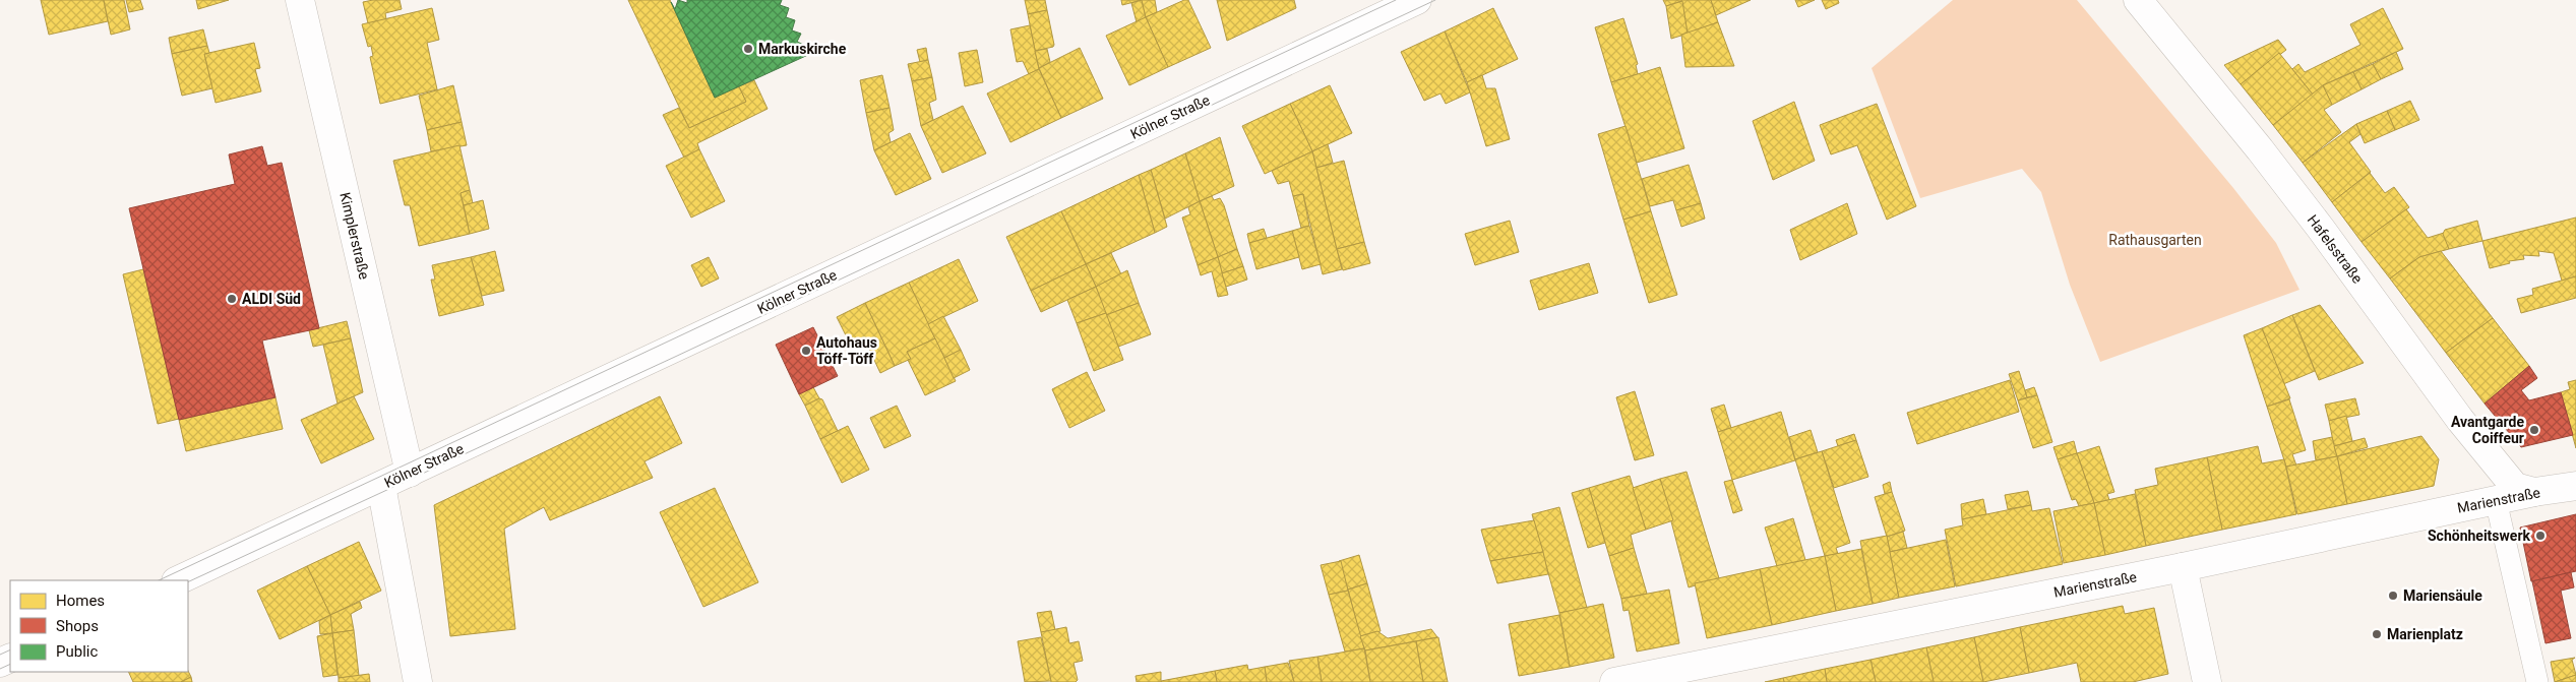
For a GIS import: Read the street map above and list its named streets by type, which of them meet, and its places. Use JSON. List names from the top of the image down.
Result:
{
  "streets": {
    "main road": [
      "Kölner Straße",
      "Kimplerstraße",
      "Hafelsstraße",
      "Marienstraße"
    ]
  },
  "crossings": [
    ["Kölner Straße", "Kimplerstraße"],
    ["Hafelsstraße", "Marienstraße"]
  ],
  "parks": ["Rathausgarten"],
  "places": [
    "Markuskirche",
    "ALDI Süd",
    "Autohaus Töff-Töff",
    "Avantgarde Coiffeur",
    "Schönheitswerk",
    "Mariensäule",
    "Marienplatz"
  ],
  "legend": ["Homes", "Shops", "Public"]
}
